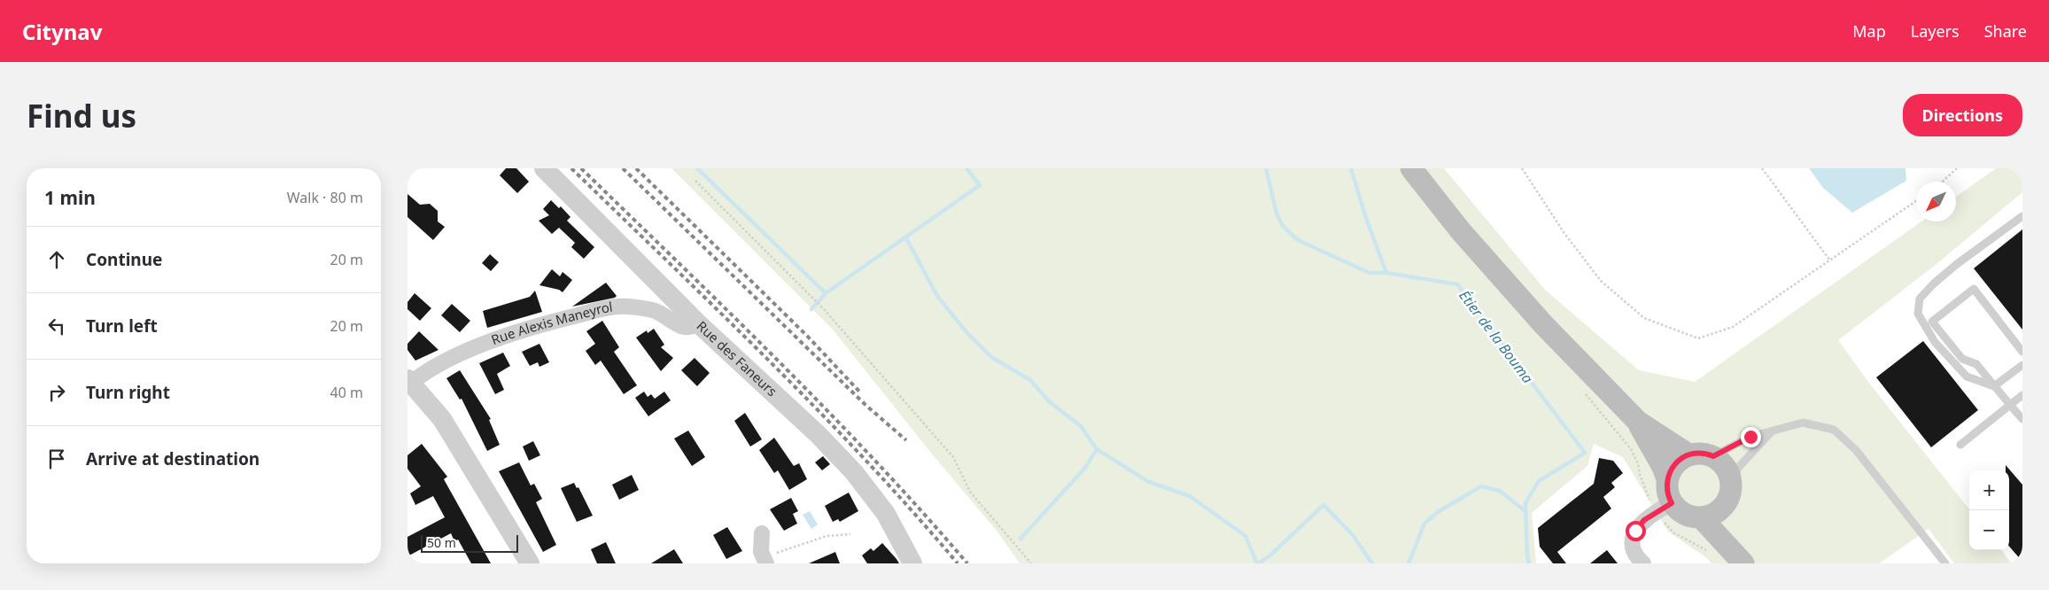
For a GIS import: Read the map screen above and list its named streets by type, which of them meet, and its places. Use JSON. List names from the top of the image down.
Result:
{
  "streets": {
    "street": ["Rue Alexis Maneyrol", "Rue des Faneurs"]
  },
  "crossings": [
    ["Rue Alexis Maneyrol", "Rue des Faneurs"]
  ],
  "water": ["Étier de la Bouma"],
  "scale_bar": "50 m",
  "north": "bottom left",
  "page": {
    "header": "Citynav",
    "nav": ["Map", "Layers", "Share"],
    "buttons": "Directions",
    "title": "Find us",
    "heading": ["1 min", "Walk · 80 m"],
    "list": [
      ["Continue", "20 m"],
      ["Turn left", "20 m"],
      ["Turn right", "40 m"],
      "Arrive at destination"
    ],
    "map_buttons": ["+", "−"],
    "scale": "50 m"
  }
}
